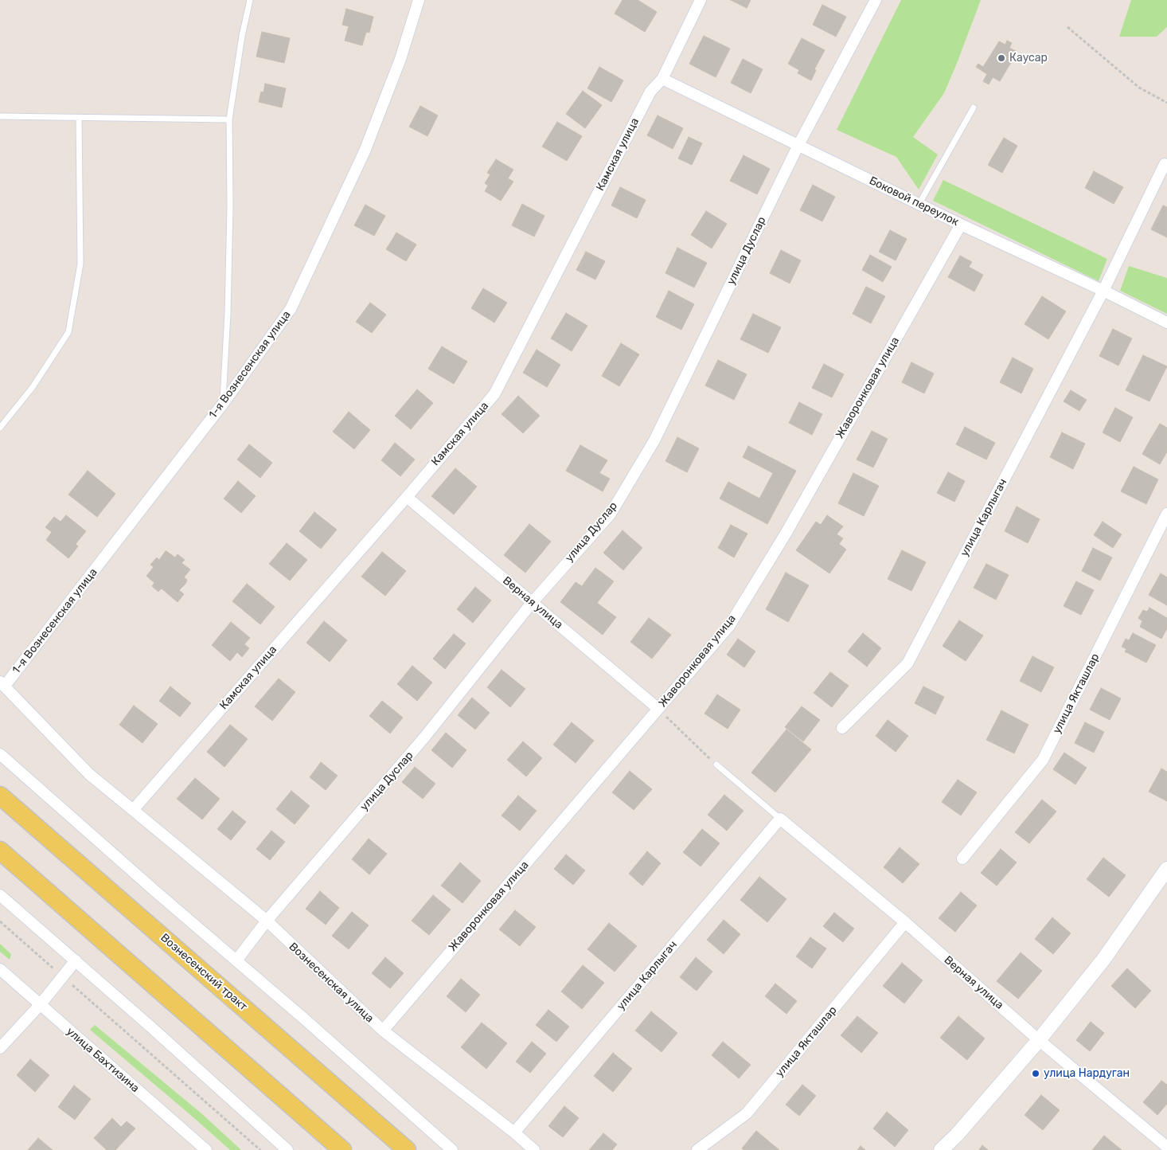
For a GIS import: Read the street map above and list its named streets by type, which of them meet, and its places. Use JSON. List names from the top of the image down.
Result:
{
  "streets": {
    "main road": ["Вознесенский тракт"],
    "street": [
      "Камская улица",
      "Боковой переулок",
      "улица Дуслар",
      "1-я Вознесенская улица",
      "Жаворонковая улица",
      "улица Карлыгач",
      "Верная улица",
      "улица Якташлар",
      "Вознесенская улица",
      "улица Бахтизина"
    ]
  },
  "crossings": [
    ["Камская улица", "Боковой переулок"],
    ["Камская улица", "Верная улица"],
    ["Камская улица", "Вознесенская улица"],
    ["Боковой переулок", "улица Дуслар"],
    ["Боковой переулок", "Жаворонковая улица"],
    ["Боковой переулок", "улица Карлыгач"],
    ["улица Дуслар", "Верная улица"],
    ["улица Дуслар", "Вознесенская улица"],
    ["1-я Вознесенская улица", "Вознесенская улица"],
    ["Жаворонковая улица", "Верная улица"],
    ["Жаворонковая улица", "Вознесенская улица"],
    ["улица Карлыгач", "Верная улица"],
    ["улица Карлыгач", "Вознесенская улица"],
    ["Верная улица", "улица Якташлар"]
  ],
  "places": ["Каусар", "улица Нардуган"]
}
